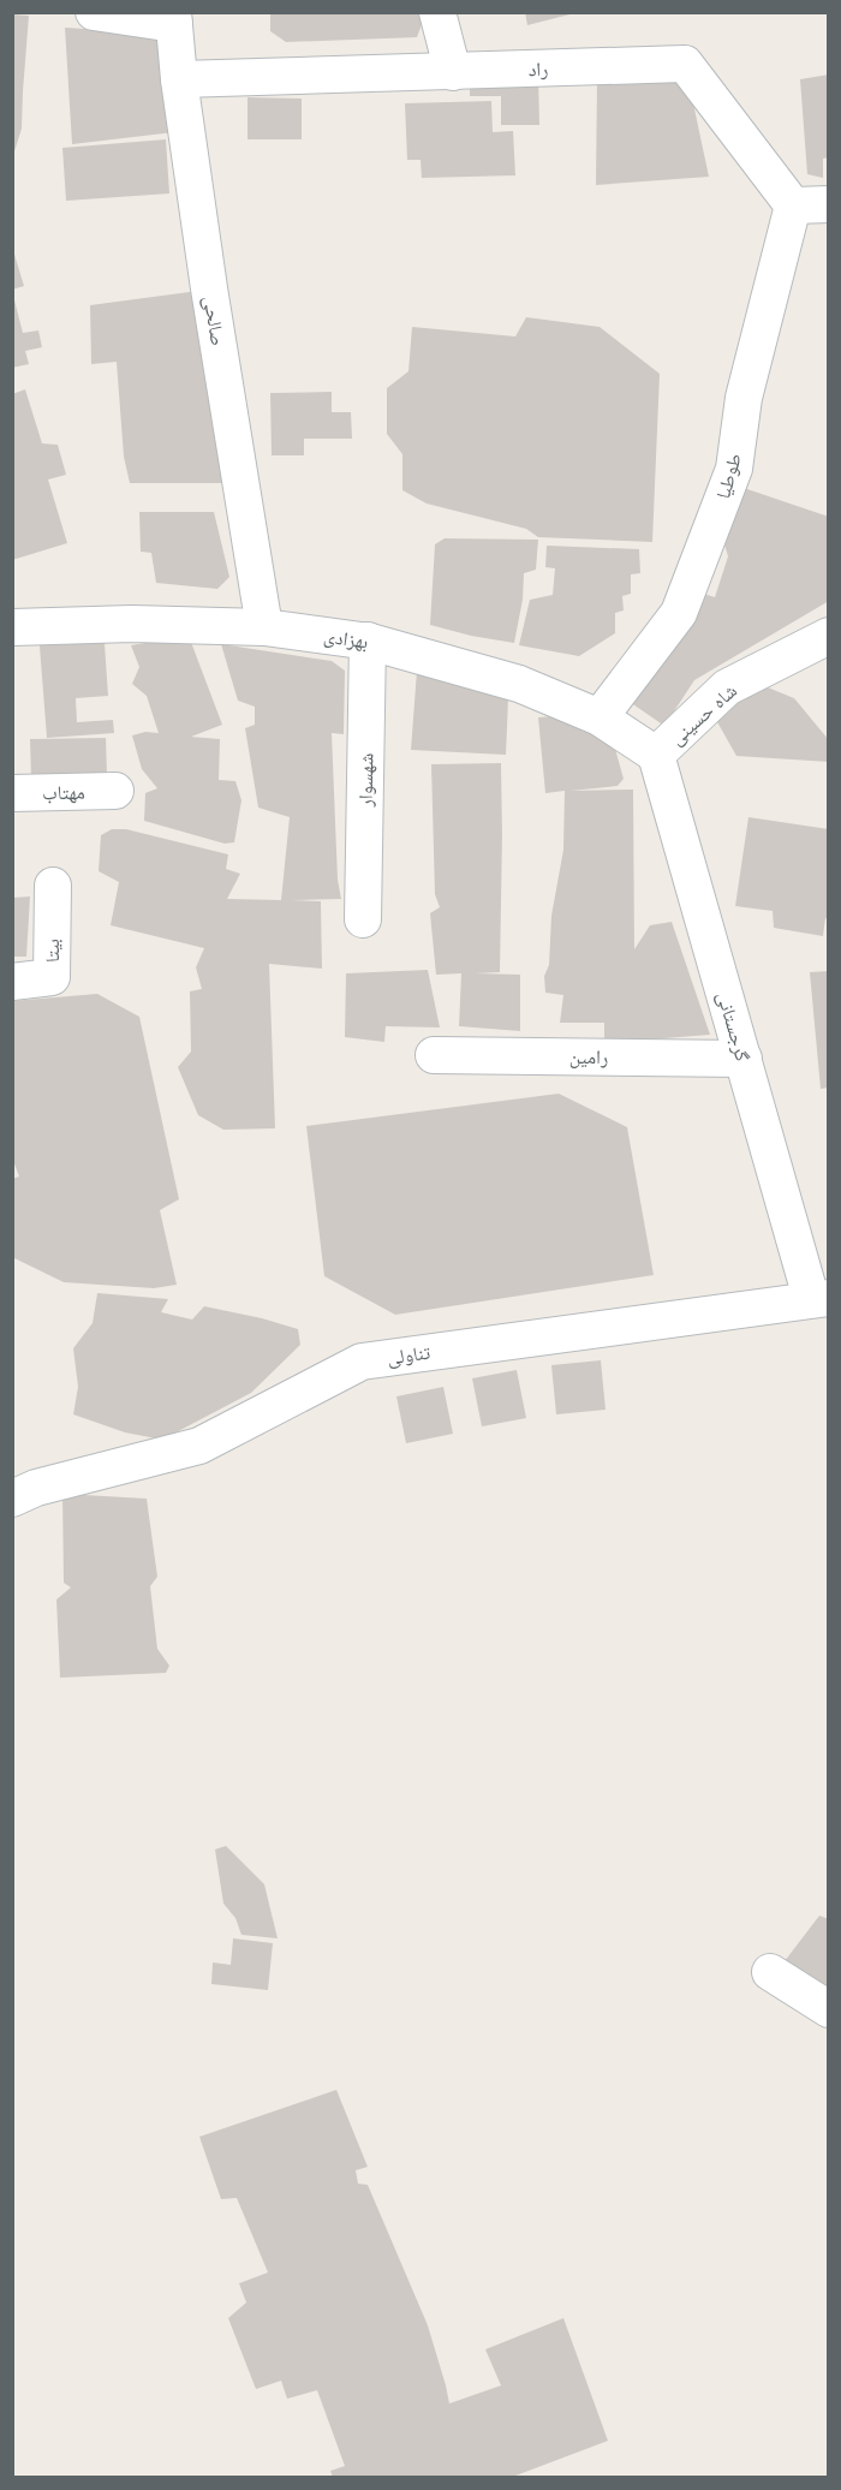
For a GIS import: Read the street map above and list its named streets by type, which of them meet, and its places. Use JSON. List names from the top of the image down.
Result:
{
  "streets": {
    "street": [
      "راد",
      "صالحی",
      "طوطیا",
      "بهزادی",
      "شاه حسینی",
      "شهسوار",
      "مهتاب",
      "بیتا",
      "گرجستانی",
      "رامین",
      "تناولی"
    ]
  },
  "crossings": [
    ["راد", "صالحی"],
    ["راد", "طوطیا"],
    ["صالحی", "بهزادی"],
    ["طوطیا", "بهزادی"],
    ["بهزادی", "شاه حسینی"],
    ["بهزادی", "شهسوار"],
    ["بهزادی", "گرجستانی"],
    ["شاه حسینی", "گرجستانی"],
    ["گرجستانی", "رامین"],
    ["گرجستانی", "تناولی"]
  ]
}
